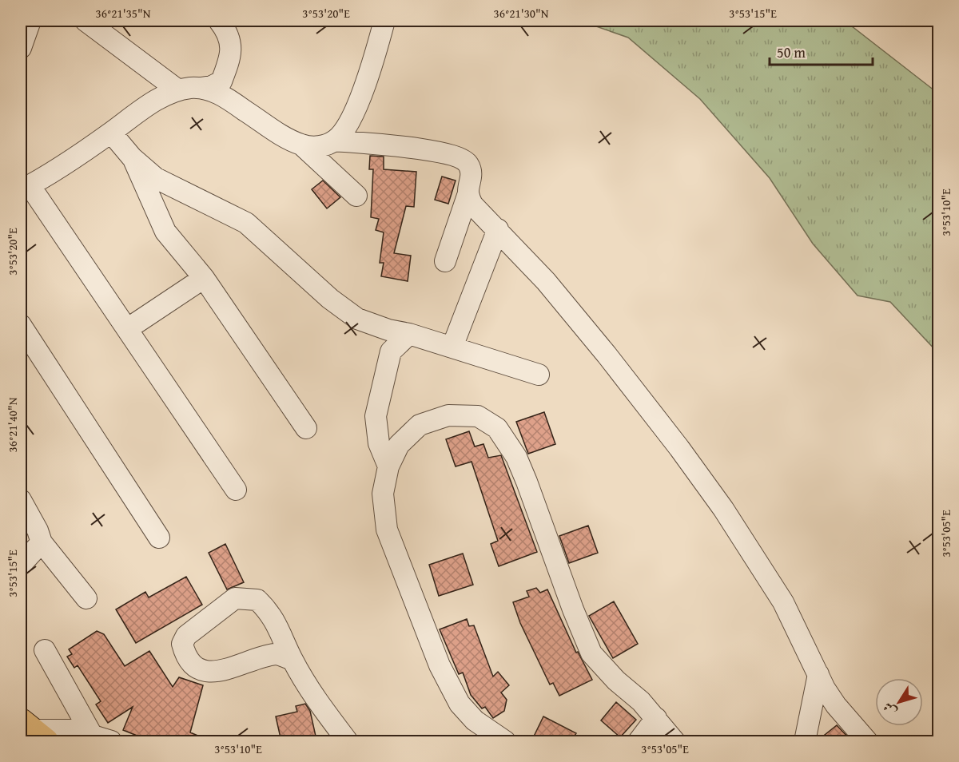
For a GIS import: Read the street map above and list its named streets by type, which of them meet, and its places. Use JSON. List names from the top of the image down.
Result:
{
  "scale_bar": "50 m",
  "north": "bottom left",
  "coordinates": [
    "36°21'35\"N",
    "3°53'20\"E",
    "36°21'30\"N",
    "3°53'15\"E",
    "3°53'10\"E",
    "36°21'40\"N",
    "3°53'05\"E"
  ]
}
